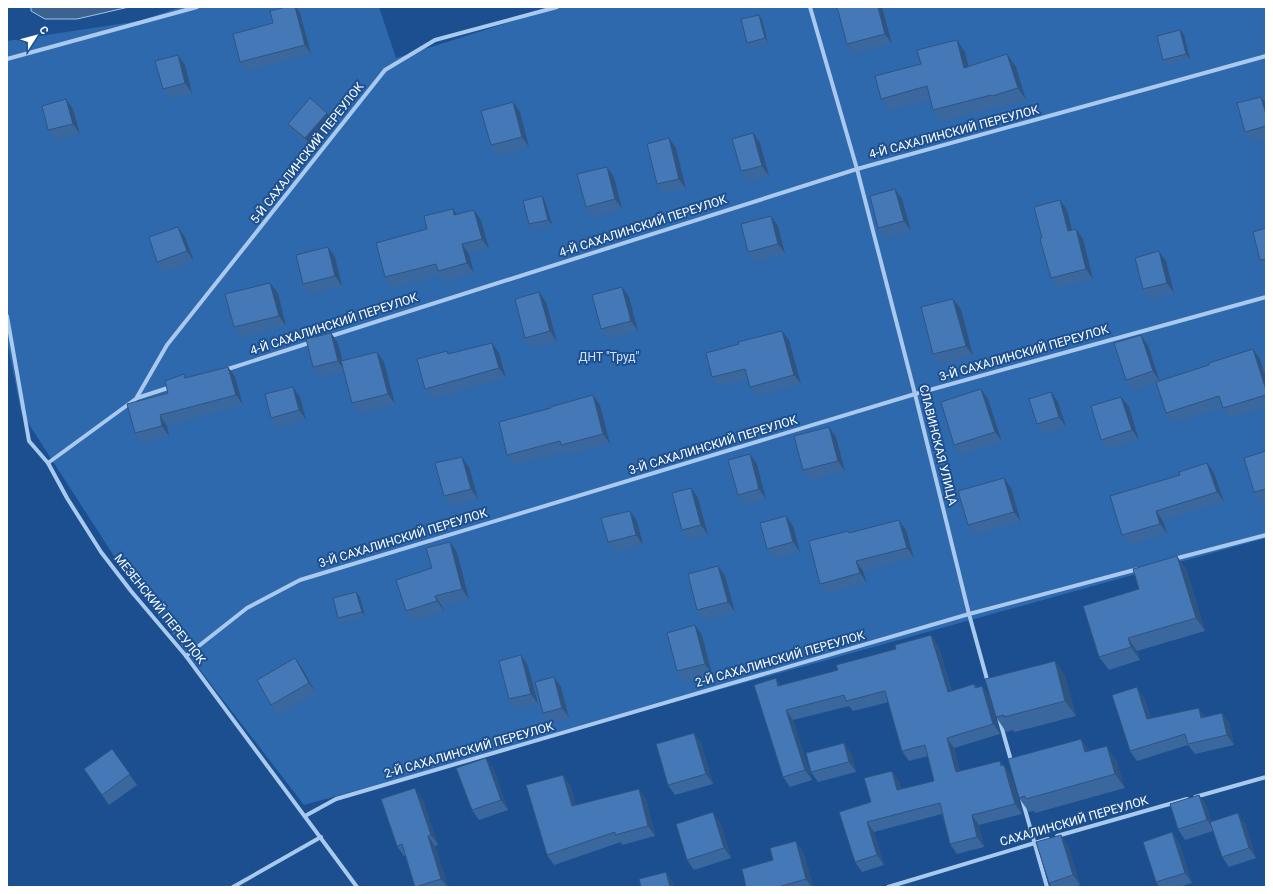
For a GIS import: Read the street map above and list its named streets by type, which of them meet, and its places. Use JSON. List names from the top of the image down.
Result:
{
  "streets": {
    "street": [
      "4-Й САХАЛИНСКИЙ ПЕРЕУЛОК",
      "5-Й САХАЛИНСКИЙ ПЕРЕУЛОК",
      "3-Й САХАЛИНСКИЙ ПЕРЕУЛОК",
      "СЛАВИНСКАЯ УЛИЦА",
      "МЕЗЕНСКИЙ ПЕРЕУЛОК",
      "2-Й САХАЛИНСКИЙ ПЕРЕУЛОК",
      "САХАЛИНСКИЙ ПЕРЕУЛОК"
    ]
  },
  "crossings": [
    ["4-Й САХАЛИНСКИЙ ПЕРЕУЛОК", "СЛАВИНСКАЯ УЛИЦА"],
    ["3-Й САХАЛИНСКИЙ ПЕРЕУЛОК", "СЛАВИНСКАЯ УЛИЦА"],
    ["3-Й САХАЛИНСКИЙ ПЕРЕУЛОК", "МЕЗЕНСКИЙ ПЕРЕУЛОК"],
    ["СЛАВИНСКАЯ УЛИЦА", "2-Й САХАЛИНСКИЙ ПЕРЕУЛОК"],
    ["МЕЗЕНСКИЙ ПЕРЕУЛОК", "2-Й САХАЛИНСКИЙ ПЕРЕУЛОК"]
  ],
  "parks": ["ДНТ \"Труд\""],
  "north": "top right"
}
